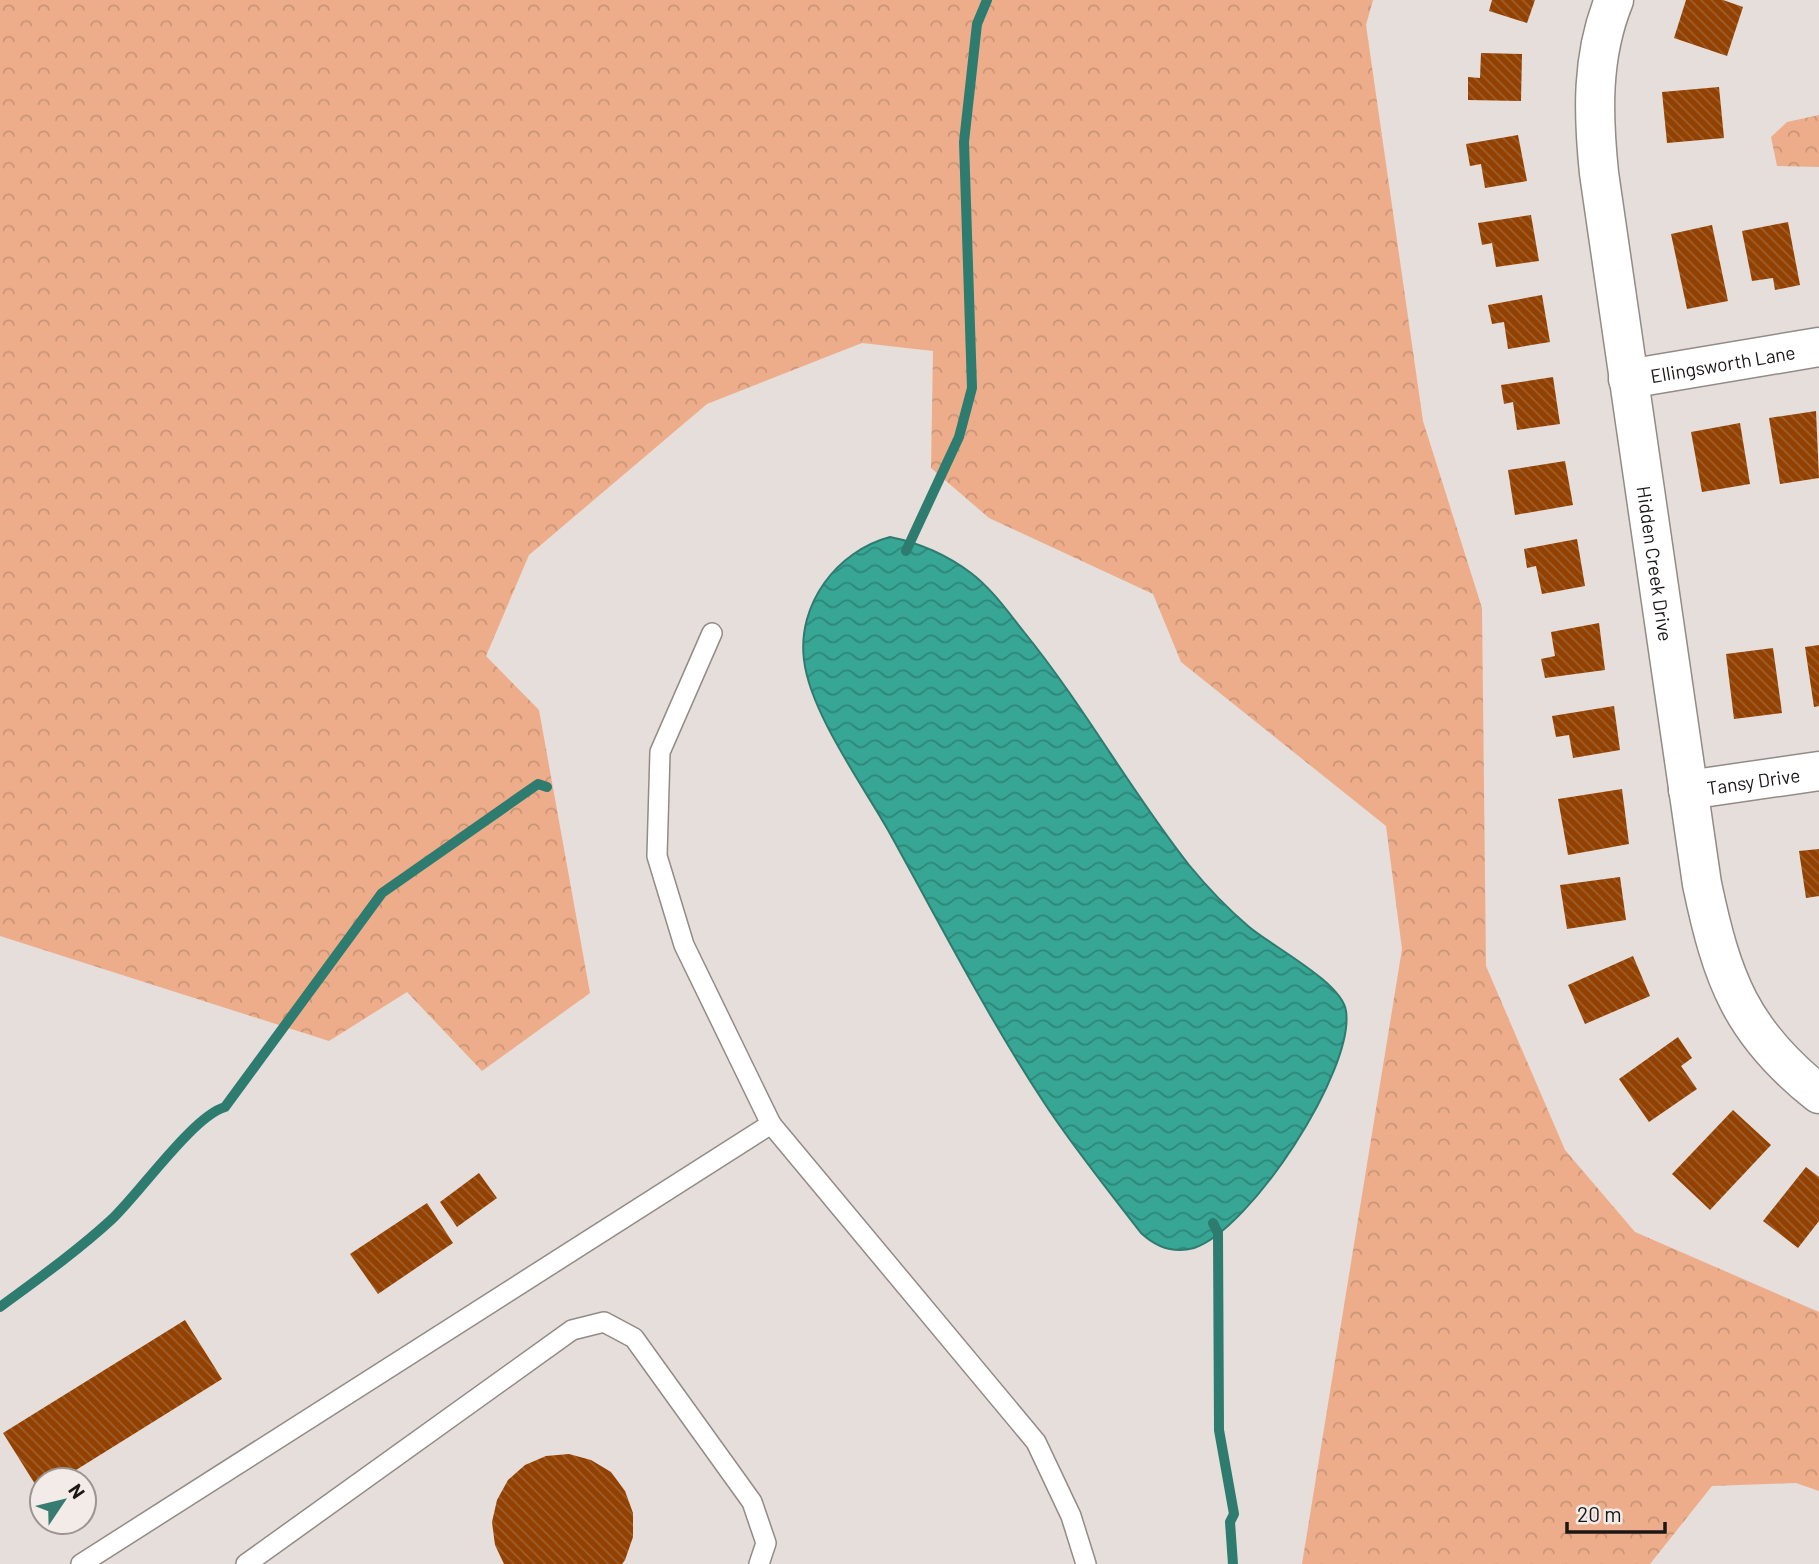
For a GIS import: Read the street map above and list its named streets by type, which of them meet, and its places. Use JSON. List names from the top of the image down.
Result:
{
  "streets": {
    "street": ["Ellingsworth Lane", "Hidden Creek Drive", "Tansy Drive"]
  },
  "crossings": [
    ["Ellingsworth Lane", "Hidden Creek Drive"],
    ["Hidden Creek Drive", "Tansy Drive"]
  ],
  "scale_bar": "20 m",
  "north": "top right"
}
